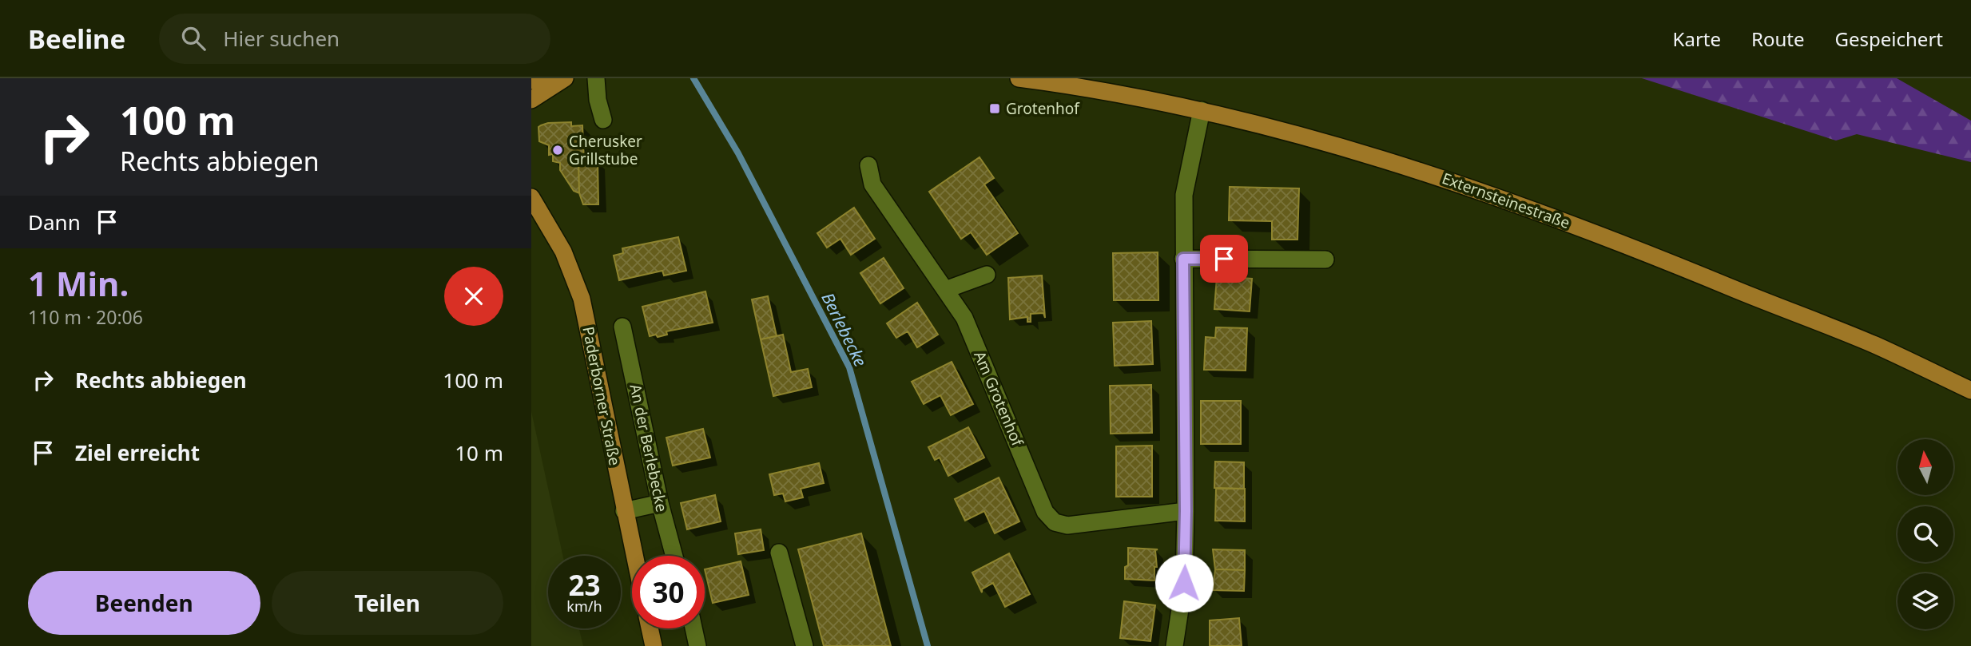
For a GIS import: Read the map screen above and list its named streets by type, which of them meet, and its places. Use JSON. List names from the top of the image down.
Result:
{
  "streets": {
    "main road": ["Externsteinestraße", "Paderborner Straße"],
    "street": ["Am Grotenhof", "An der Berlebecke"]
  },
  "water": ["Berlebecke"],
  "places": {
    "transit": ["Grotenhof"],
    "other": ["Cherusker Grillstube"]
  },
  "north": "top",
  "page": {
    "header": "Beeline",
    "search": "Hier suchen",
    "nav": ["Karte", "Route", "Gespeichert"],
    "turn": ["100 m", "Rechts abbiegen"],
    "then": "Dann",
    "heading": ["1 Min.", "110 m · 20:06"],
    "list": [
      {
        "name": "Rechts abbiegen",
        "value": "100 m"
      },
      {
        "name": "Ziel erreicht",
        "value": "10 m"
      }
    ],
    "speed": "23 km/h",
    "limit": "30",
    "buttons": ["Beenden", "Teilen"]
  }
}
